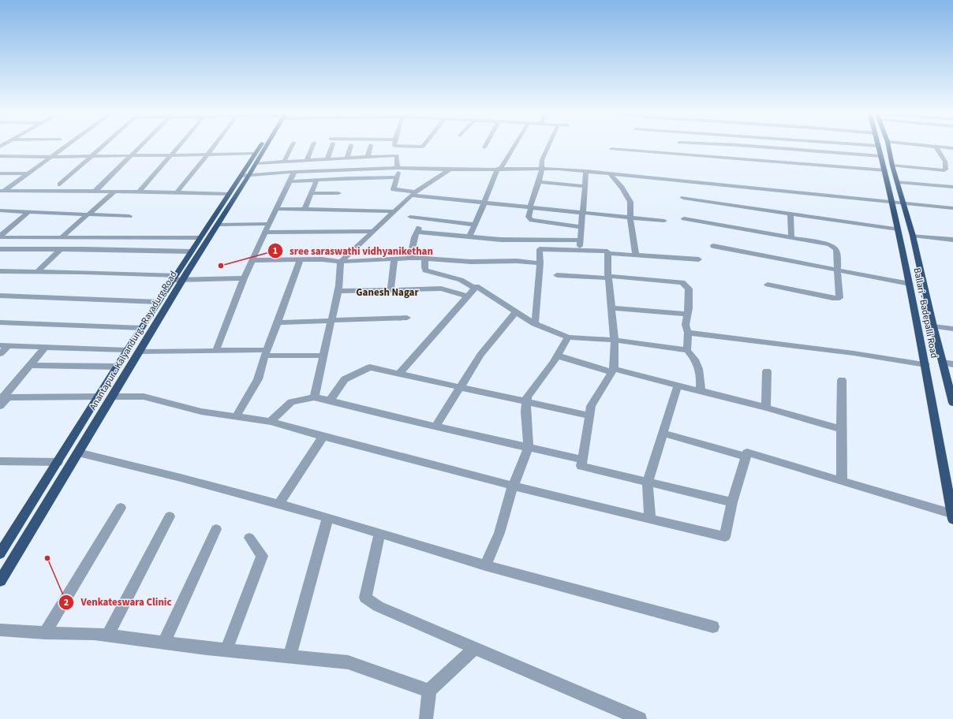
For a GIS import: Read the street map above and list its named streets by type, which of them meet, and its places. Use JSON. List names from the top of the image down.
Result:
{
  "streets": {
    "highway": ["Ballari - Badepalli Road", "Anantapur - Kalyandurg - Rayadurg Road"]
  },
  "districts": ["Ganesh Nagar"],
  "places": ["sree saraswathi vidhyanikethan", "Venkateswara Clinic"]
}
